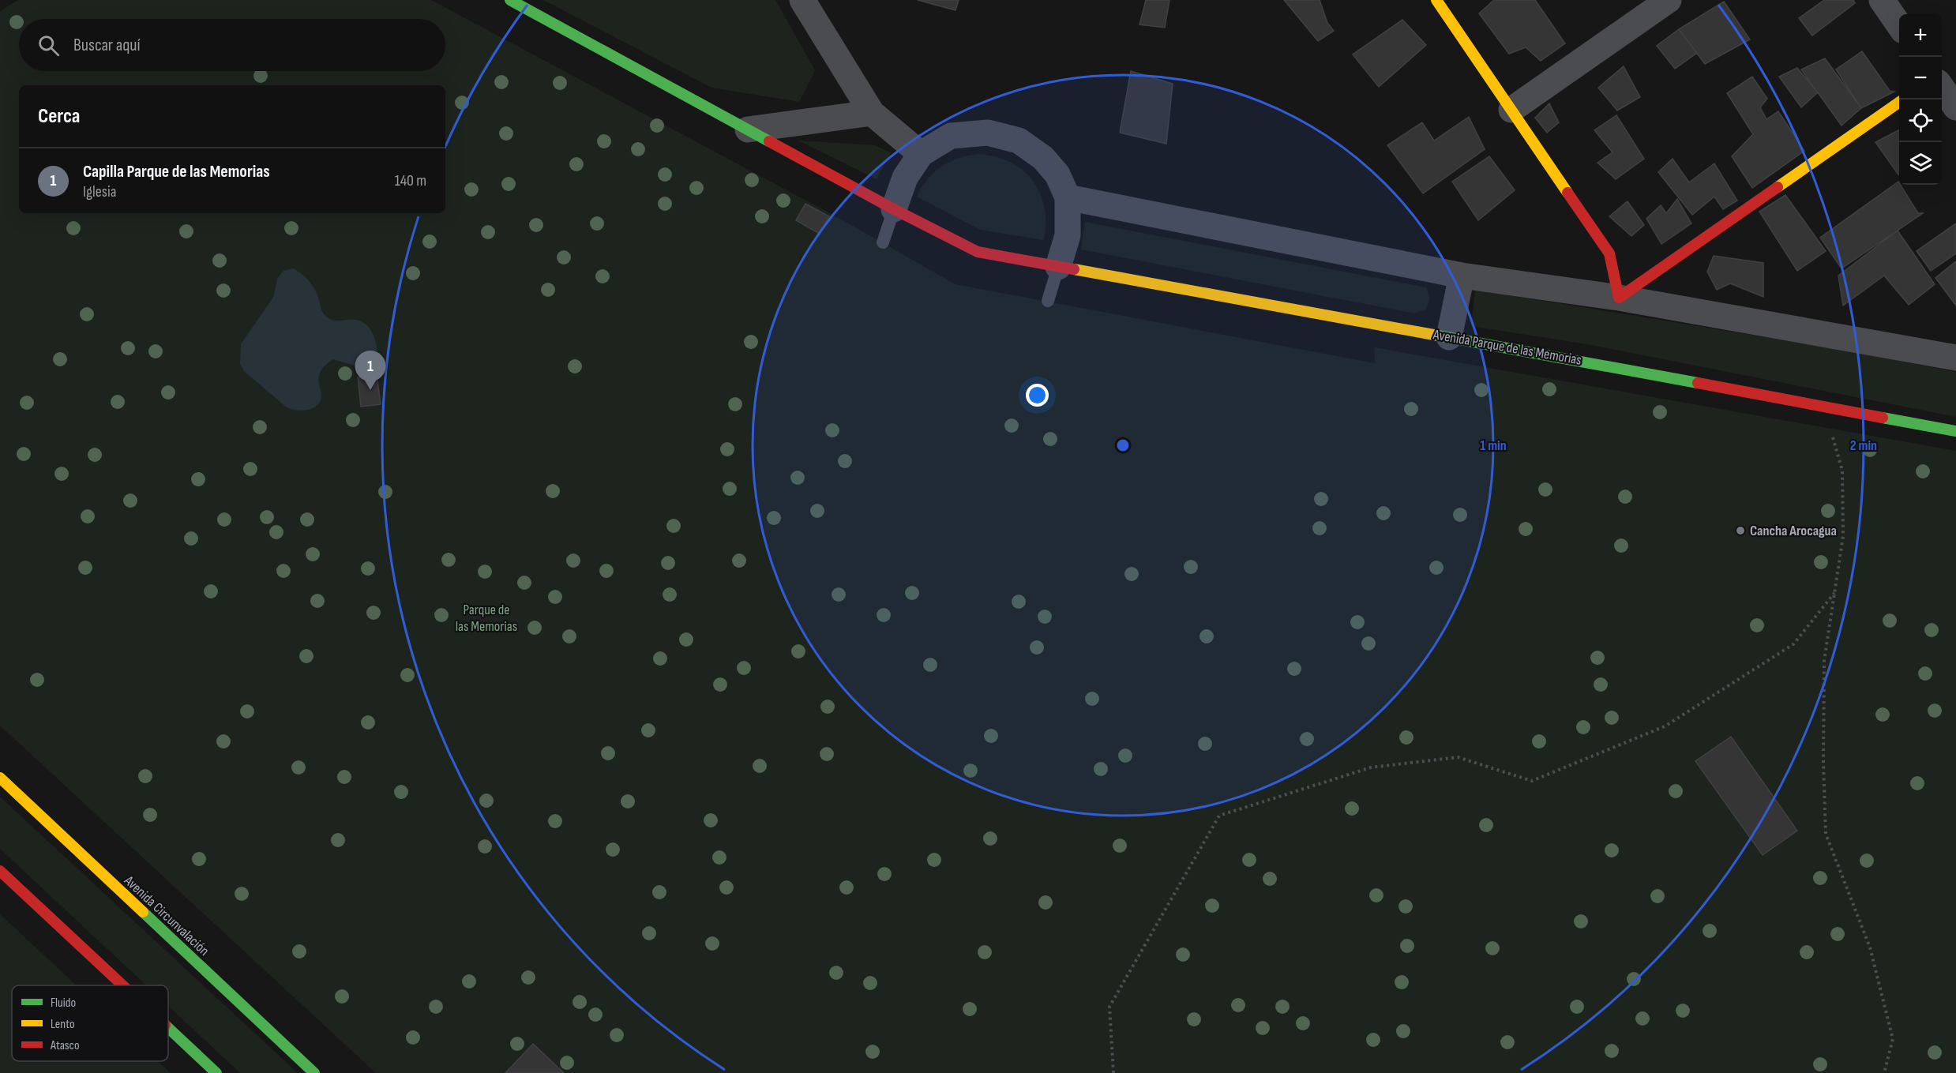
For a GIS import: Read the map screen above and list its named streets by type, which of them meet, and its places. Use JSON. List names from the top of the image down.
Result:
{
  "streets": {
    "street": ["Avenida Parque de las Memorias", "Avenida Circunvalación"]
  },
  "parks": ["Parque de las Memorias"],
  "places": ["Cancha Arocagua"],
  "legend": ["Fluido", "Lento", "Atasco"],
  "page": {
    "map_buttons": ["+", "−"],
    "search": "Buscar aquí",
    "heading": "Cerca",
    "list": [
      {
        "mark": "1",
        "name": "Capilla Parque de las Memorias",
        "note": "Iglesia",
        "value": "140 m"
      }
    ],
    "pins": "1"
  },
  "rings": ["1 min", "2 min"]
}
